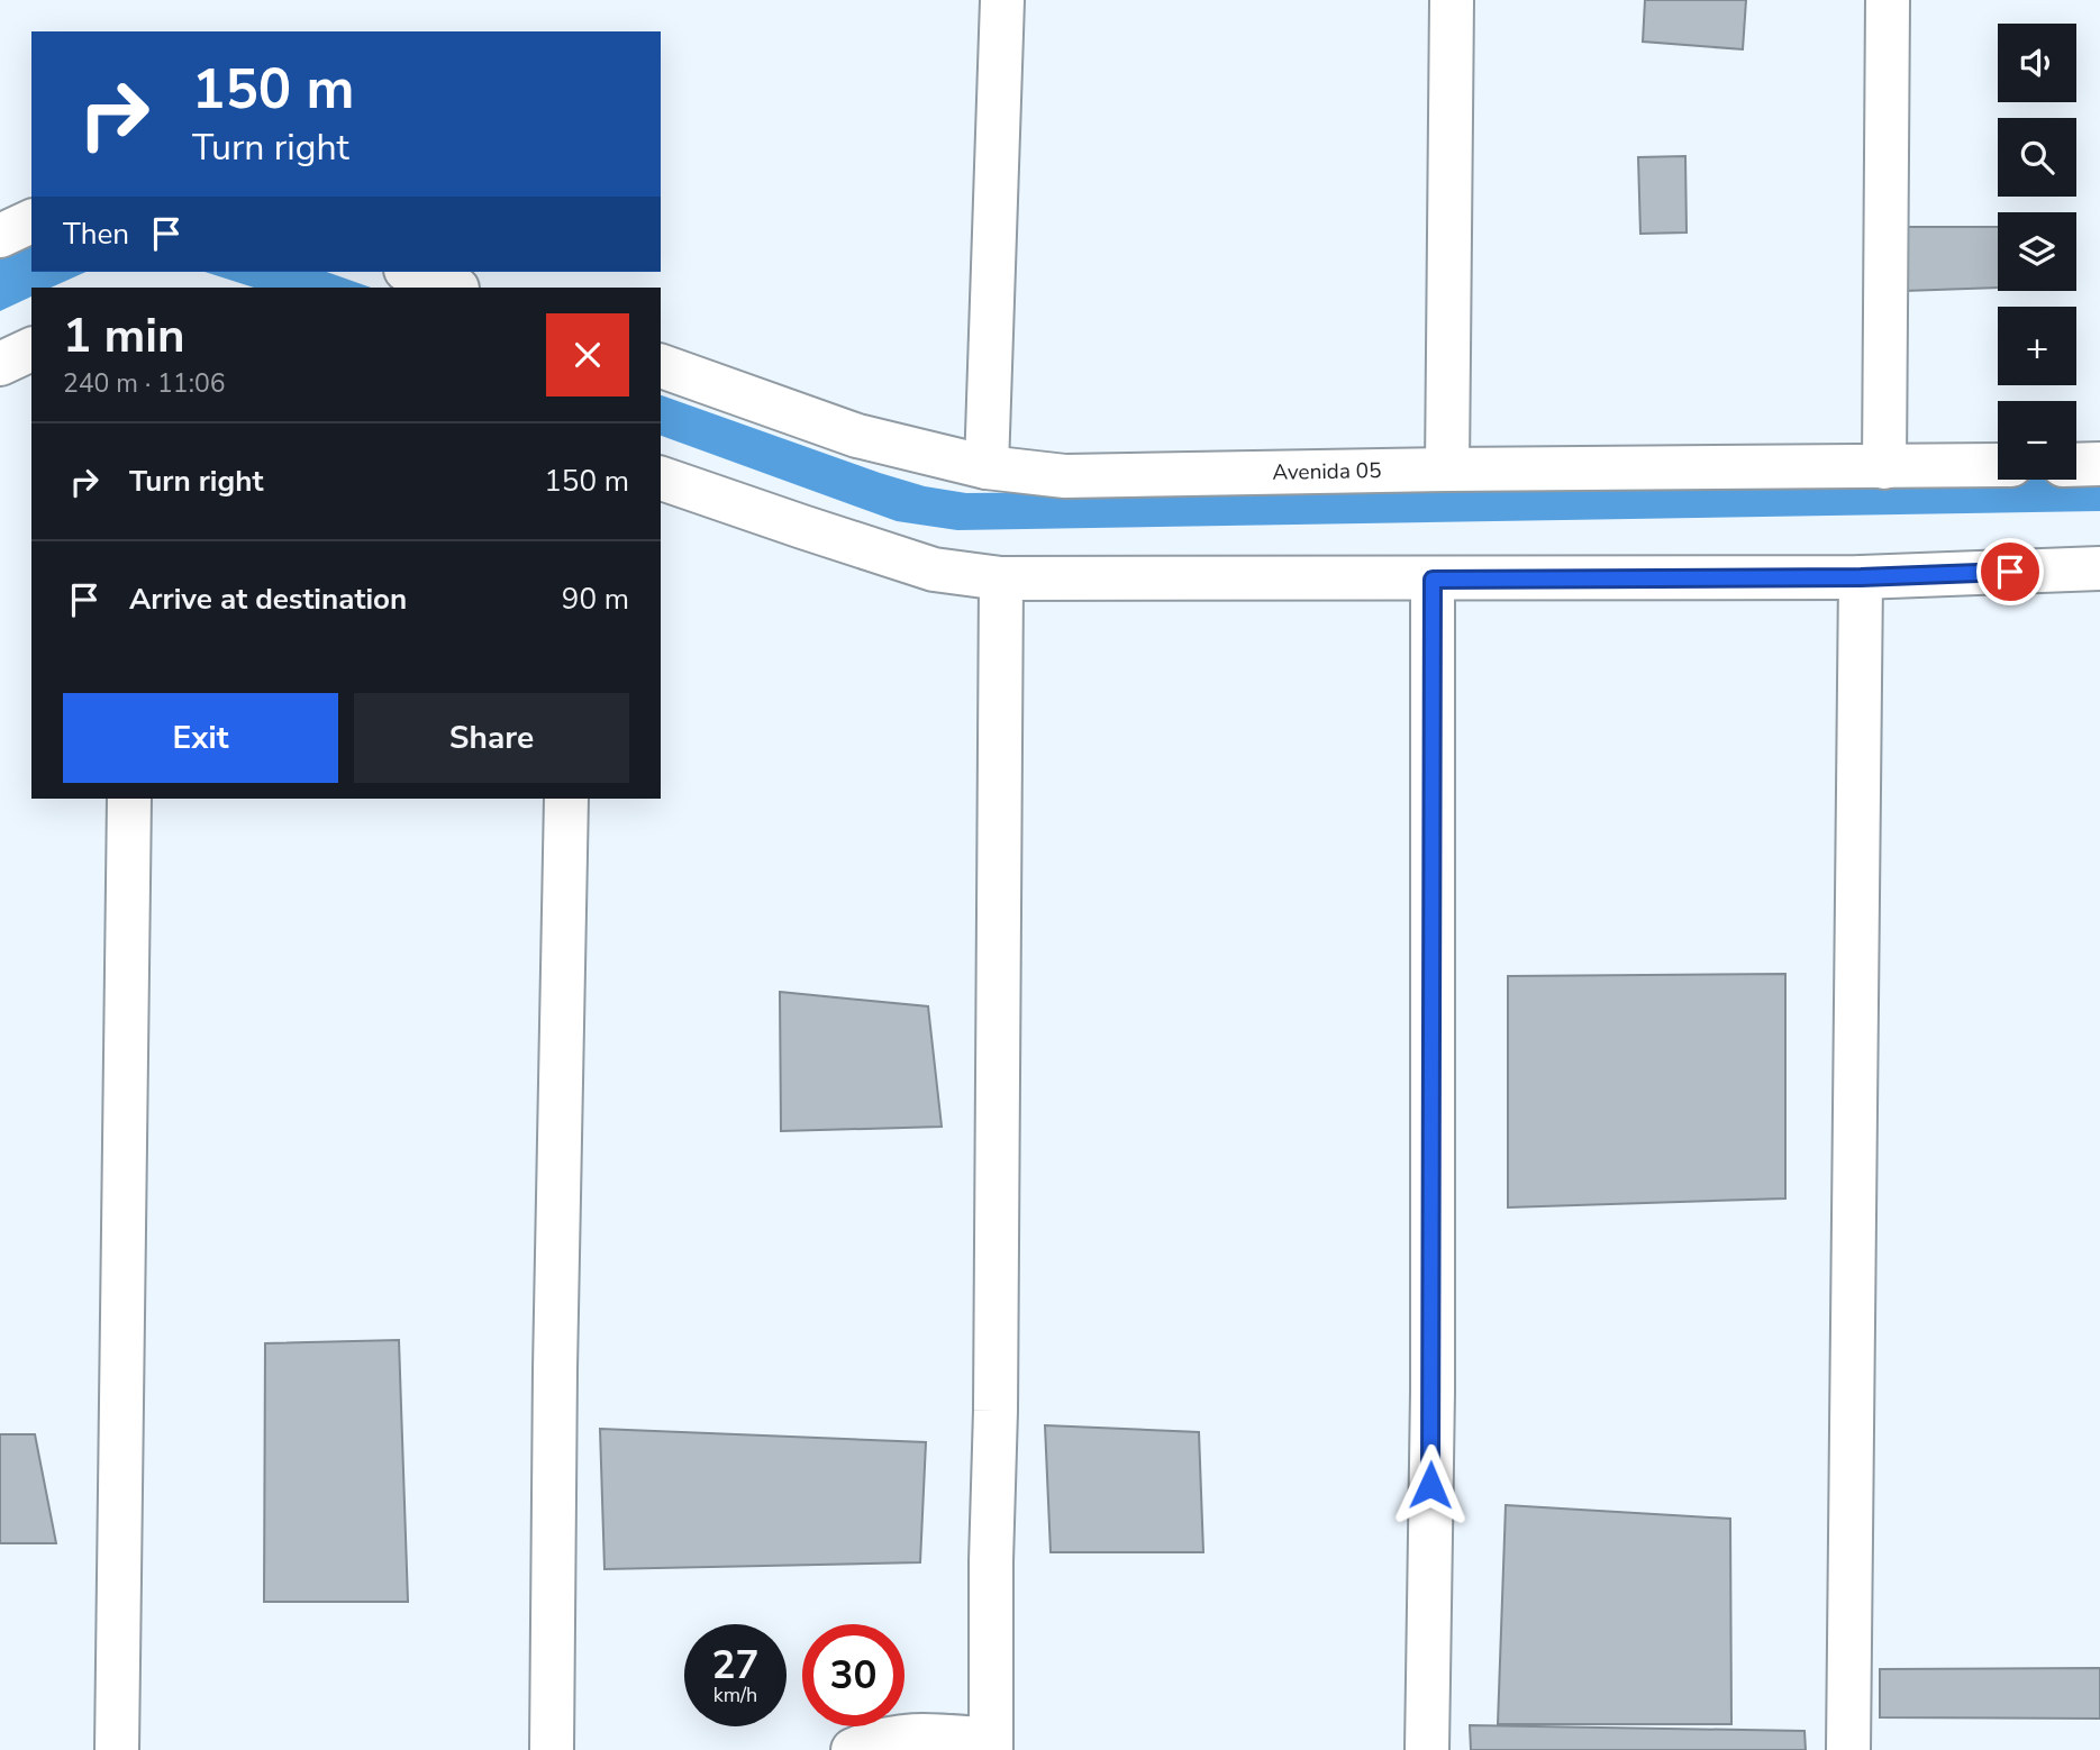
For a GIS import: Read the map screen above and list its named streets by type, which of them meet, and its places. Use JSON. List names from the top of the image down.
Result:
{
  "streets": {
    "street": ["Avenida 05"]
  },
  "page": {
    "map_buttons": ["+", "−"],
    "turn": ["150 m", "Turn right"],
    "then": "Then",
    "heading": ["1 min", "240 m · 11:06"],
    "list": [
      {
        "name": "Turn right",
        "value": "150 m"
      },
      {
        "name": "Arrive at destination",
        "value": "90 m"
      }
    ],
    "buttons": ["Exit", "Share"],
    "speed": "27 km/h",
    "limit": "30"
  }
}
